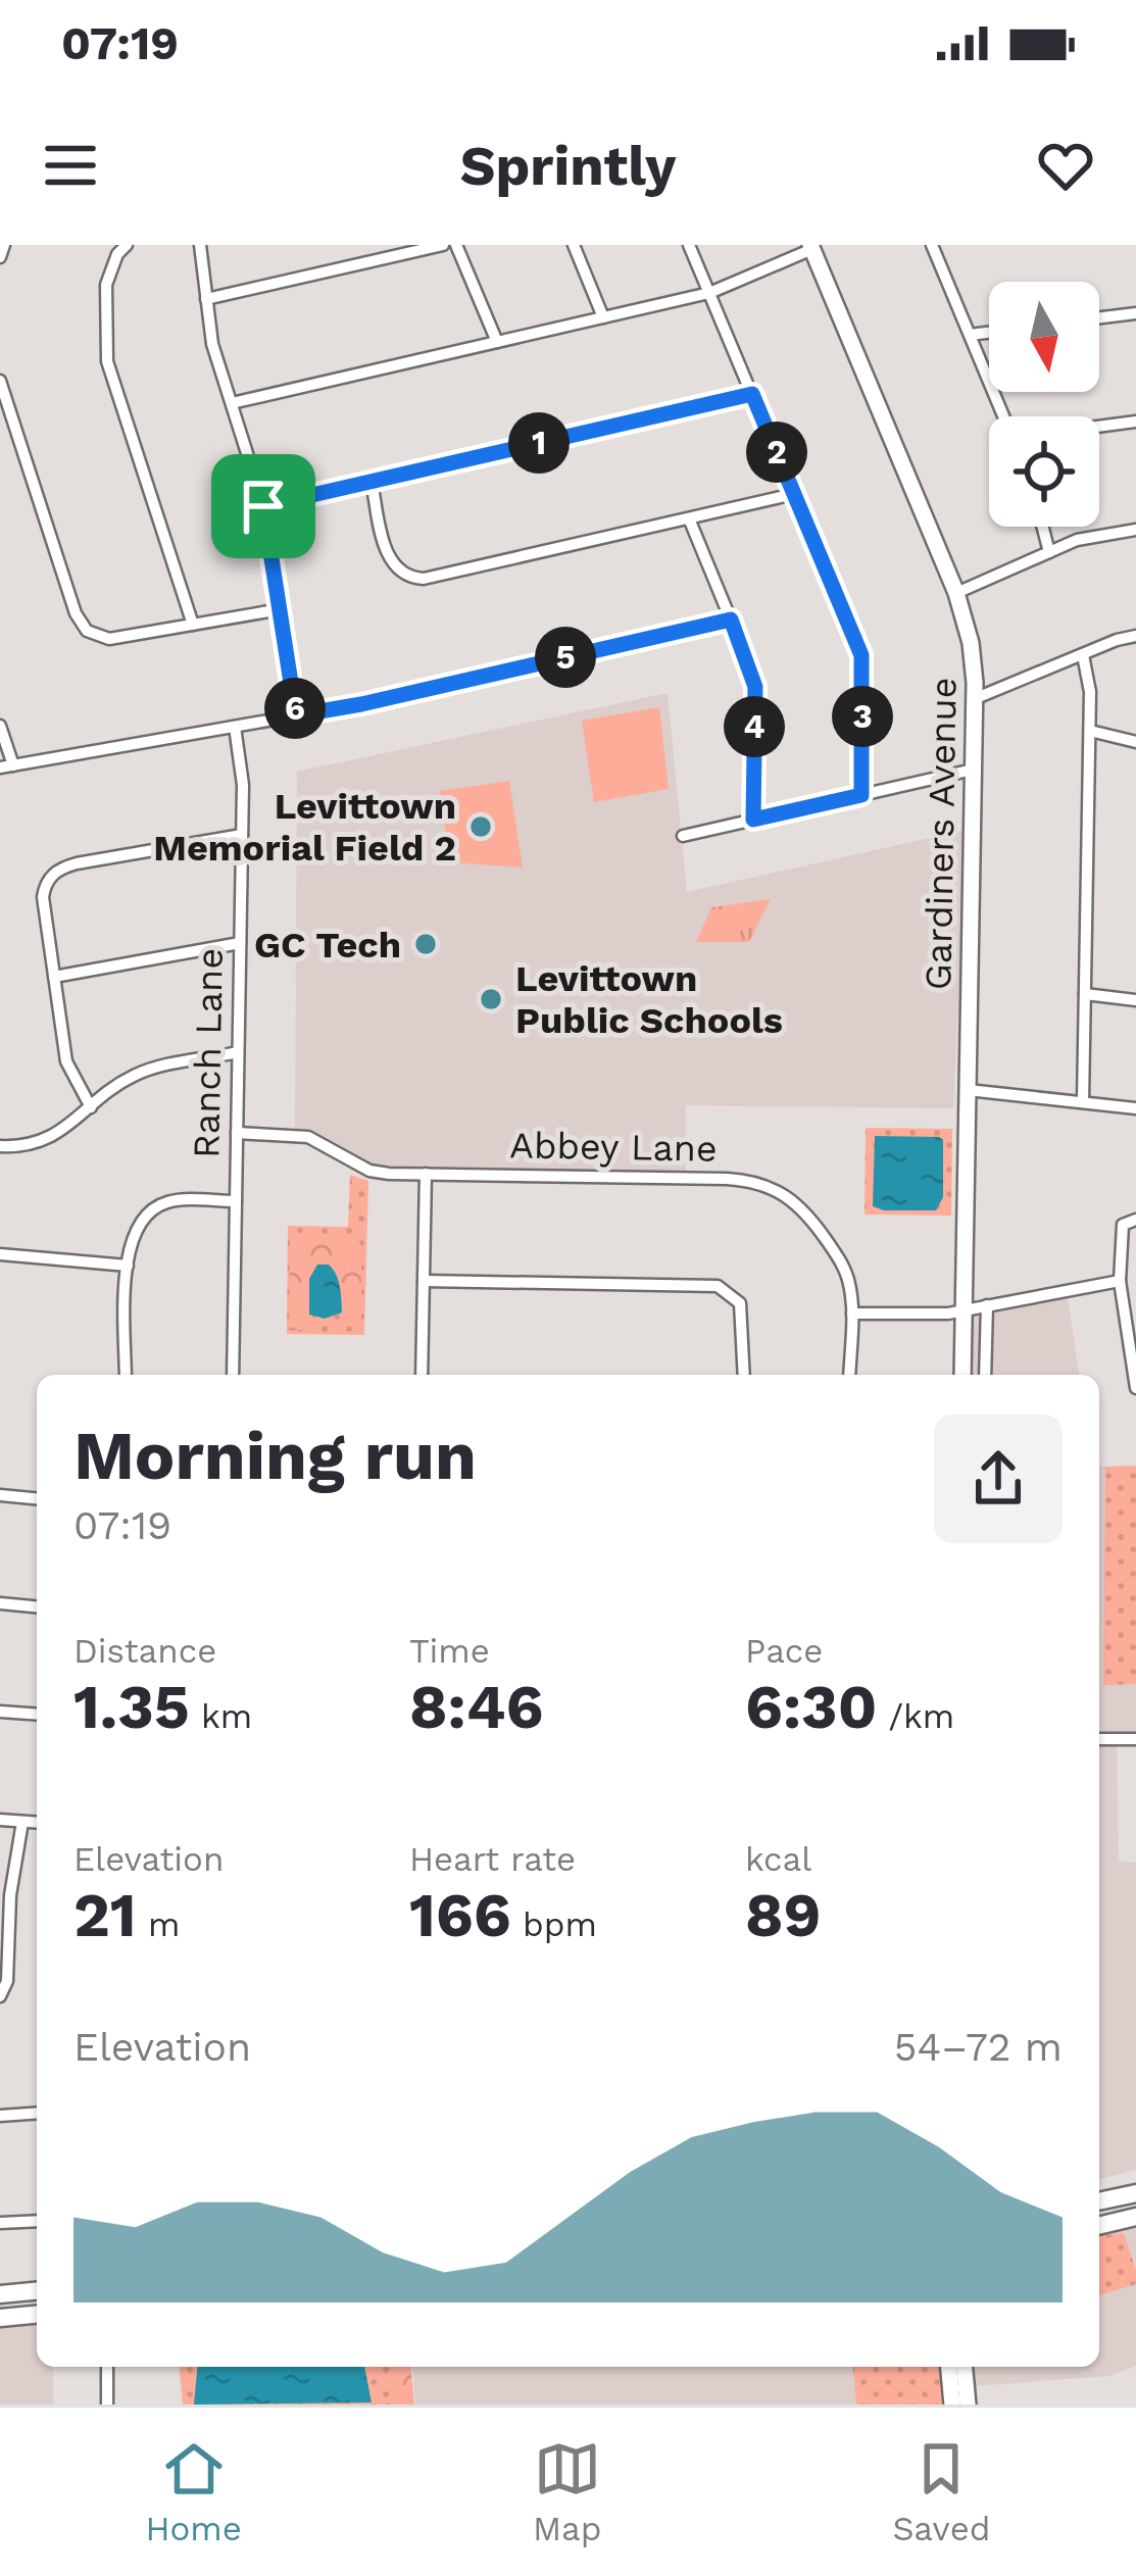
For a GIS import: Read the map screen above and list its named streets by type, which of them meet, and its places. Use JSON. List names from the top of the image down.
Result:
{
  "streets": {
    "main road": ["Gardiners Avenue"],
    "street": ["Ranch Lane", "Abbey Lane"]
  },
  "crossings": [
    ["Ranch Lane", "Abbey Lane"]
  ],
  "places": ["Levittown Memorial Field 2", "GC Tech", "Levittown Public Schools"],
  "north": "bottom",
  "page": {
    "status": "07:19",
    "header": "Sprintly",
    "pins": [
      "1",
      "2",
      "5",
      "6",
      "3",
      "4"
    ],
    "heading": ["Morning run", "07:19"],
    "stats": [
      ["Distance", "1.35 km"],
      ["Time", "8:46"],
      ["Pace", "6:30 /km"],
      ["Elevation", "21 m"],
      ["Heart rate", "166 bpm"],
      ["kcal", "89"]
    ],
    "chart": ["Elevation", "54–72 m"],
    "tabs": ["Home", "Map", "Saved"]
  }
}
